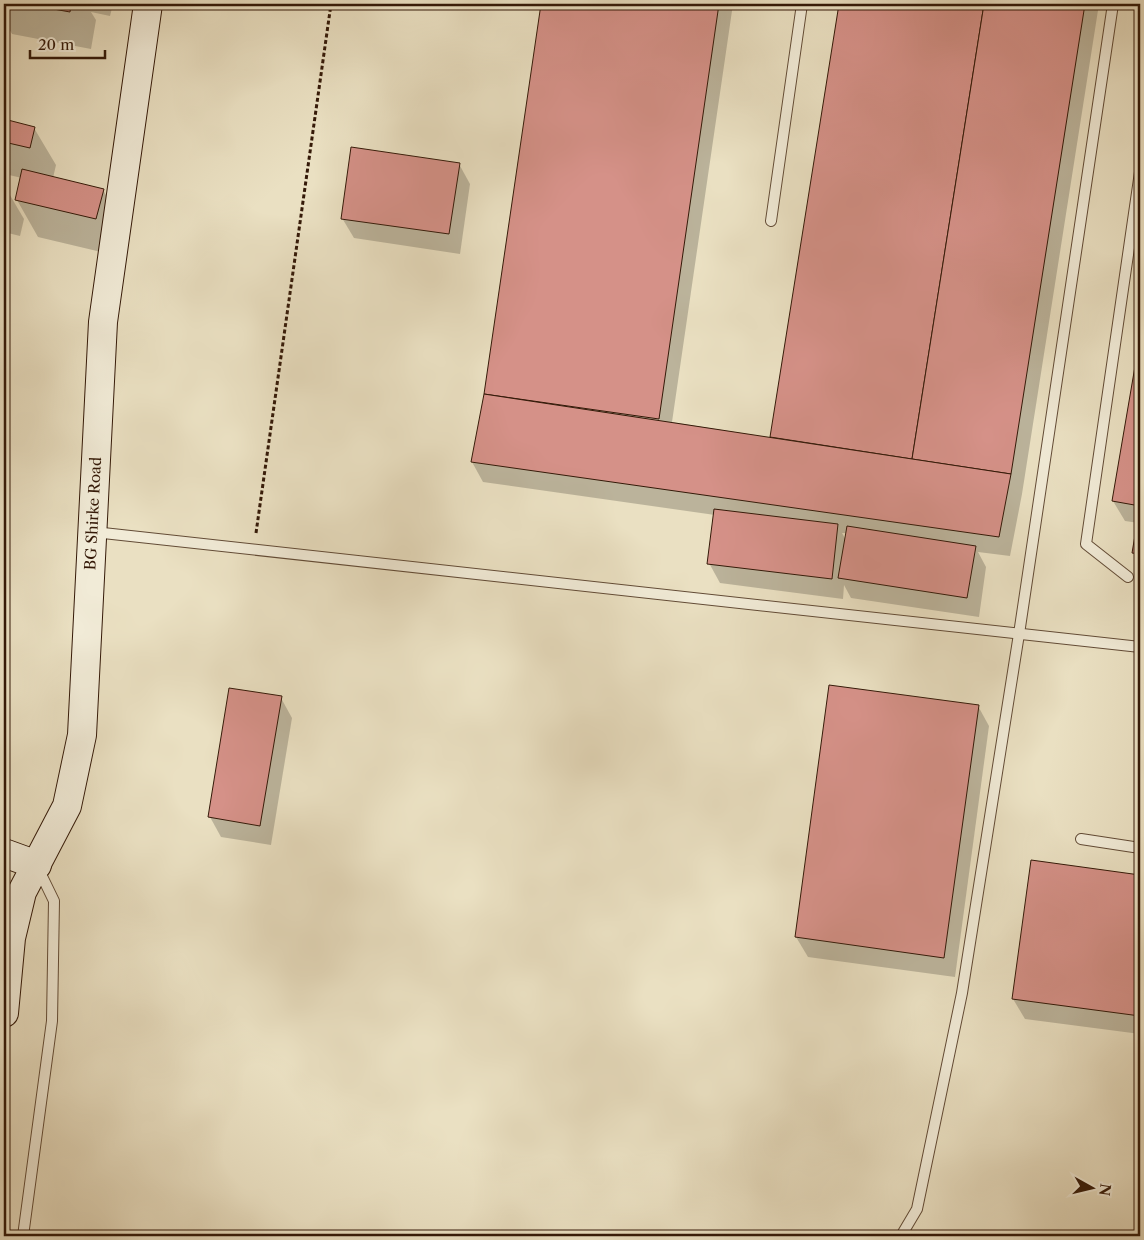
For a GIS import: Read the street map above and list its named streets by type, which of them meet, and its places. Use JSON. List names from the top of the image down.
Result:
{
  "streets": {
    "street": ["BG Shirke Road"]
  },
  "scale_bar": "20 m",
  "north": "right"
}
